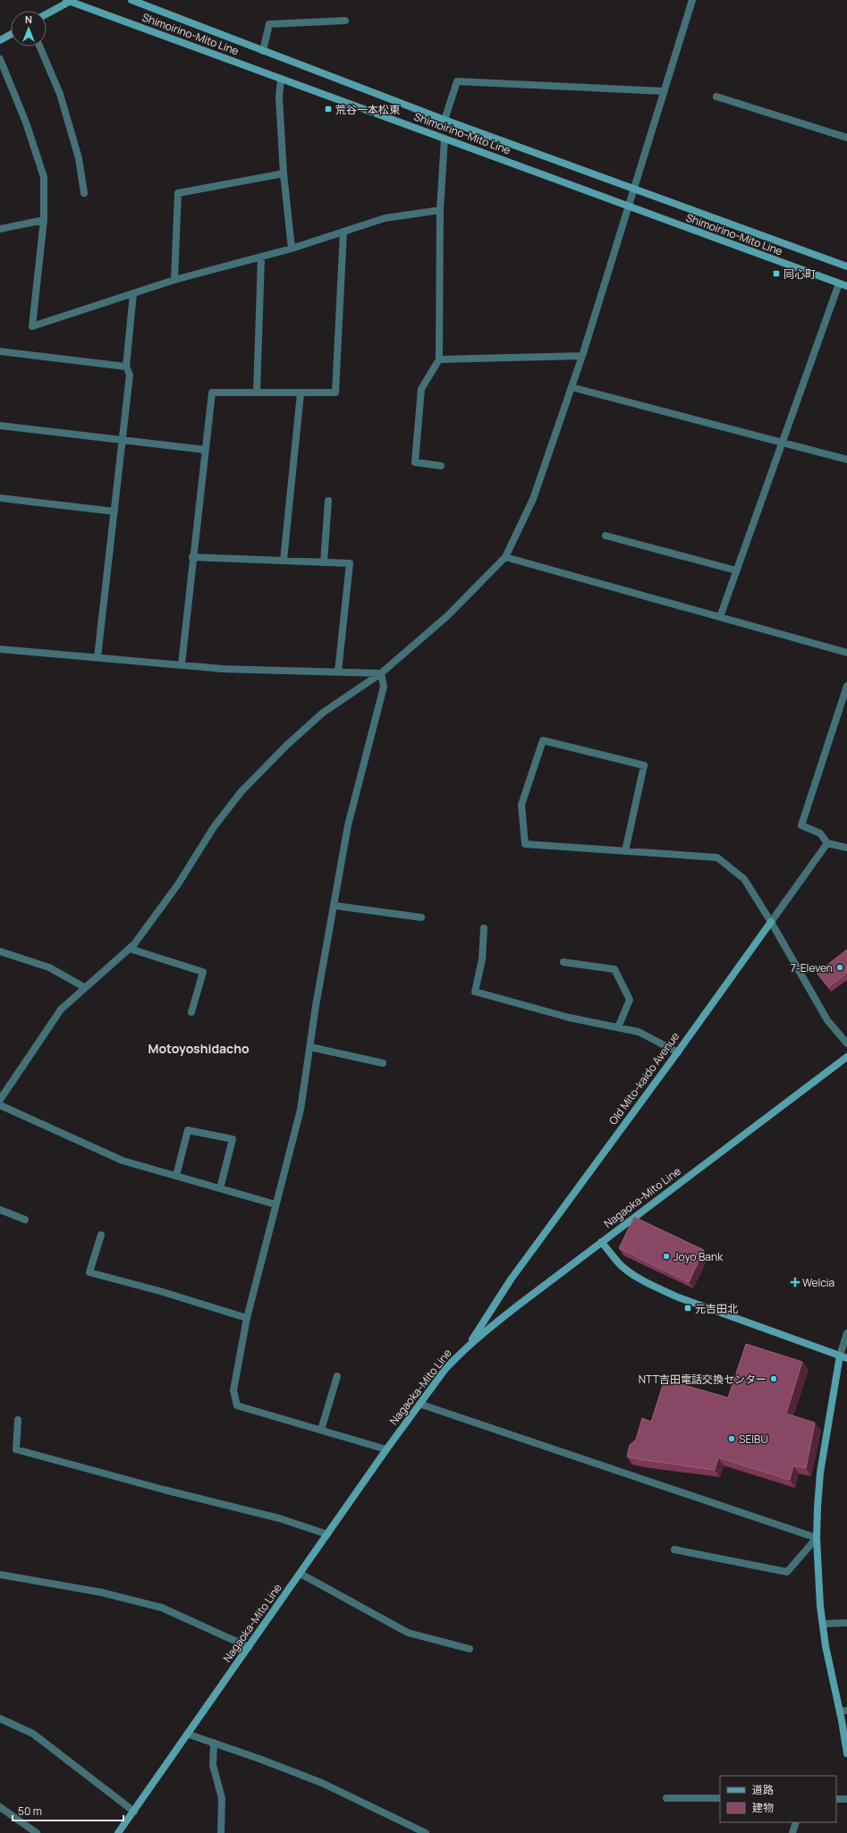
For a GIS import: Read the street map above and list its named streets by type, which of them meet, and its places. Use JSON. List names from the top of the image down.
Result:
{
  "streets": {
    "main road": ["Shimoirino-Mito Line", "Old Mito-kaido Avenue", "Nagaoka-Mito Line"]
  },
  "crossings": [
    ["Old Mito-kaido Avenue", "Nagaoka-Mito Line"]
  ],
  "districts": ["Motoyoshidacho"],
  "places": {
    "transit": ["荒谷一本松東", "同心町", "元吉田北"],
    "other": [
      "7-Eleven",
      "Joyo Bank",
      "NTT吉田電話交換センター",
      "SEIBU"
    ],
    "health": ["Welcia"]
  },
  "legend": ["道路", "建物"],
  "scale_bar": "50 m",
  "north": "top"
}
